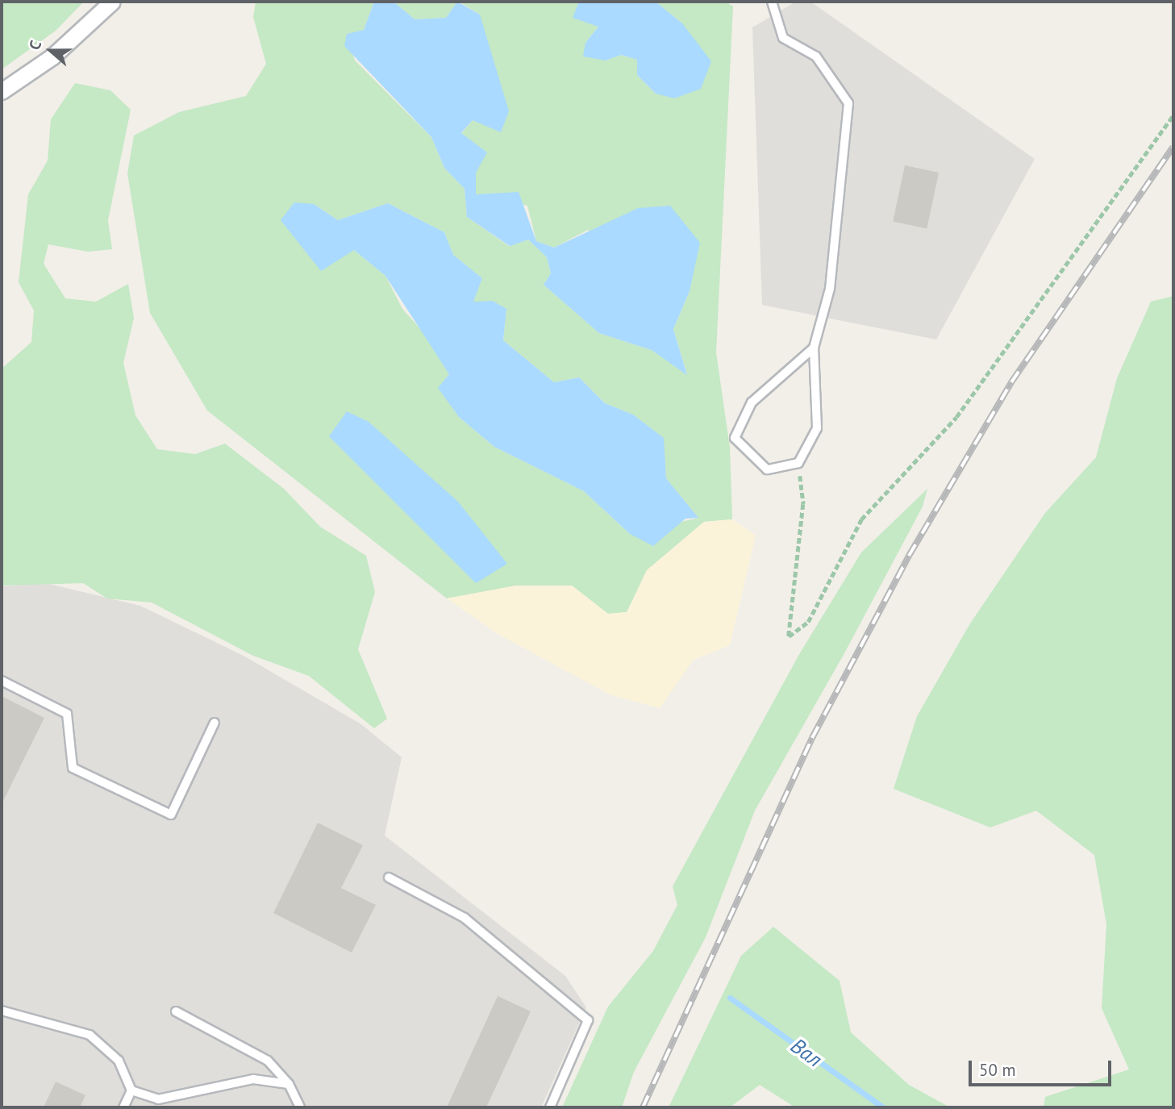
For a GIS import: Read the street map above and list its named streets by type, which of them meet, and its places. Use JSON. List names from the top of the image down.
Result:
{
  "water": ["Вал"],
  "scale_bar": "50 m",
  "north": "left"
}
